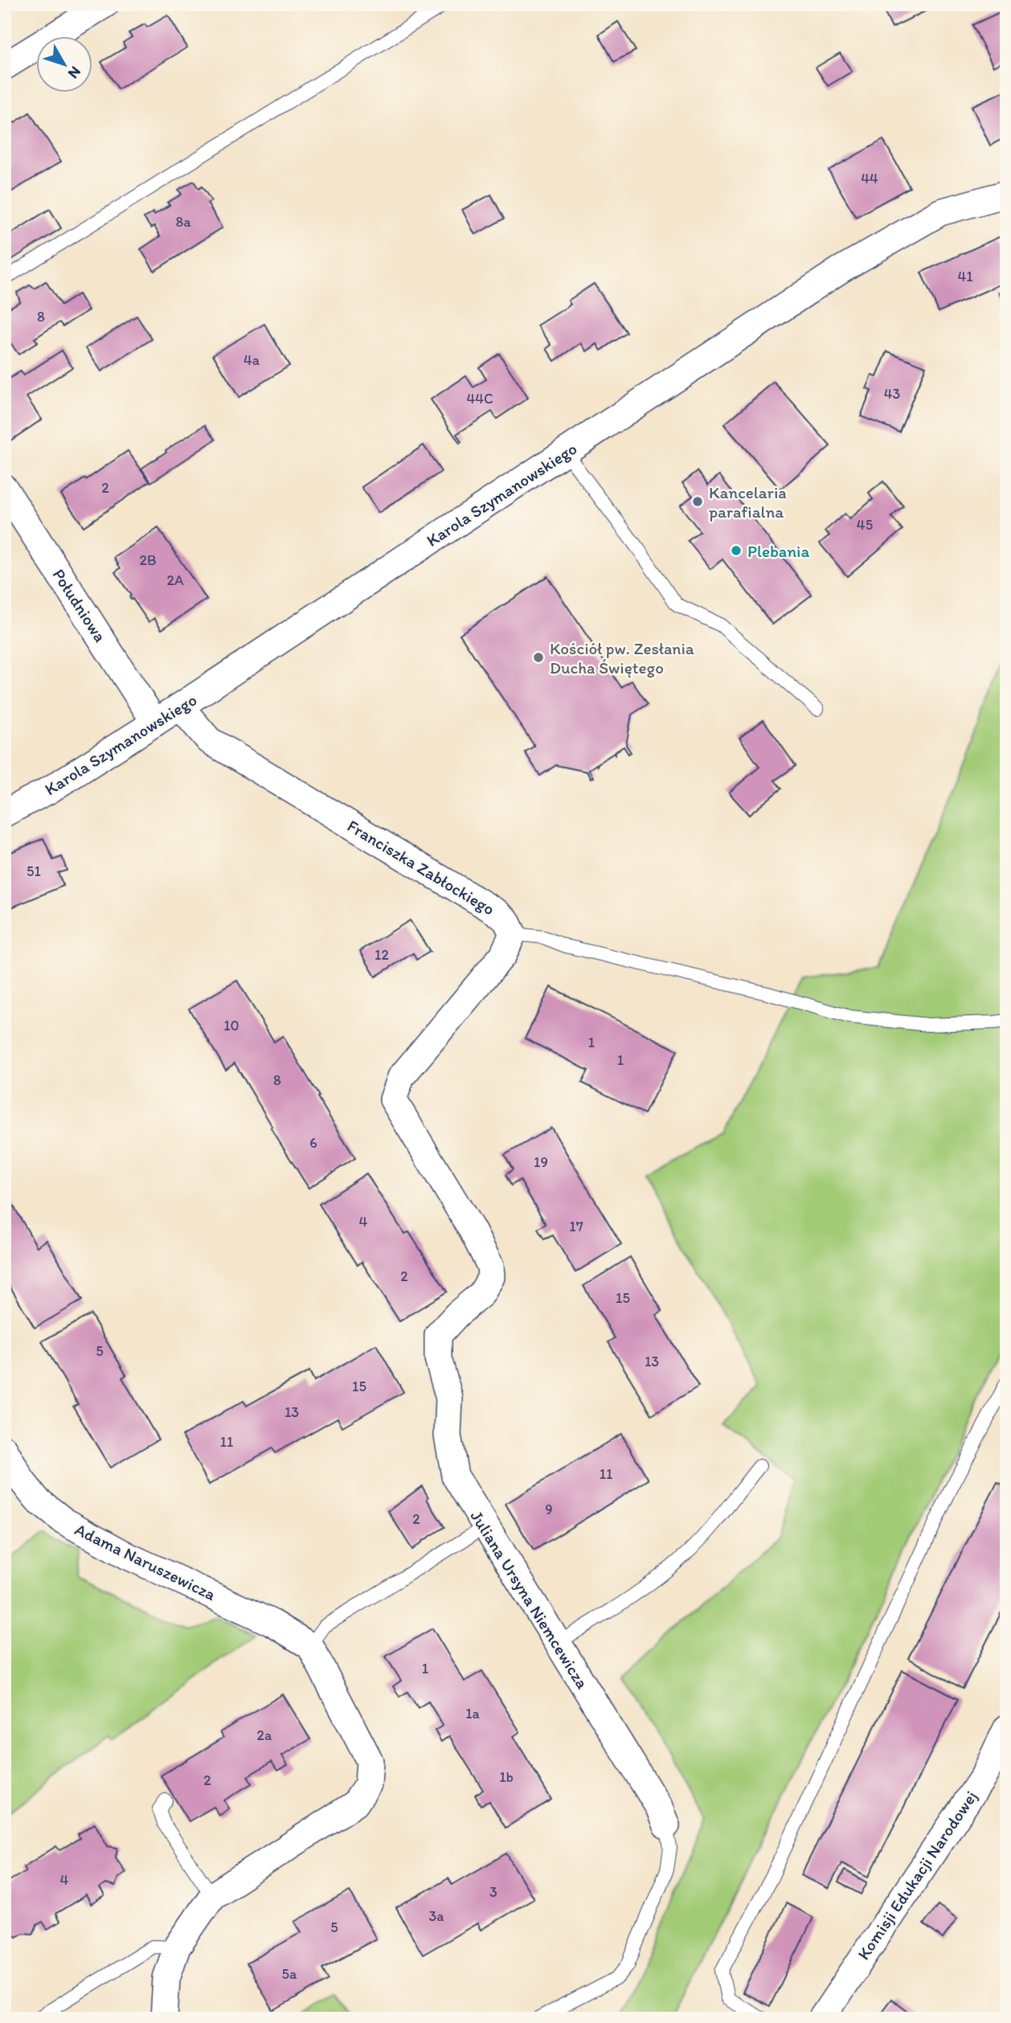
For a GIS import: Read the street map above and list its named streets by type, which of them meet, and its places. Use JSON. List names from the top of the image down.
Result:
{
  "streets": {
    "street": [
      "Karola Szymanowskiego",
      "Południowa",
      "Franciszka Zabłockiego",
      "Adama Naruszewicza",
      "Juliana Ursyna Niemcewicza",
      "Komisji Edukacji Narodowej"
    ]
  },
  "crossings": [
    ["Karola Szymanowskiego", "Południowa"],
    ["Karola Szymanowskiego", "Franciszka Zabłockiego"],
    ["Franciszka Zabłockiego", "Juliana Ursyna Niemcewicza"]
  ],
  "places": ["Kancelaria parafialna", "Plebania", "Kościół pw. Zesłania Ducha Świętego"],
  "house_numbers": [
    "44",
    "8a",
    "41",
    "8",
    "4a",
    "43",
    "44C",
    "2",
    "45",
    "2B",
    "2A",
    "51",
    "12",
    "10",
    "1",
    "1",
    "8",
    "6",
    "19",
    "4",
    "17",
    "2",
    "15",
    "5",
    "13",
    "15",
    "13",
    "11",
    "11",
    "9",
    "2",
    "1",
    "1a",
    "2a",
    "1b",
    "2",
    "4",
    "3",
    "3a",
    "5",
    "5a"
  ],
  "north": "bottom right"
}
